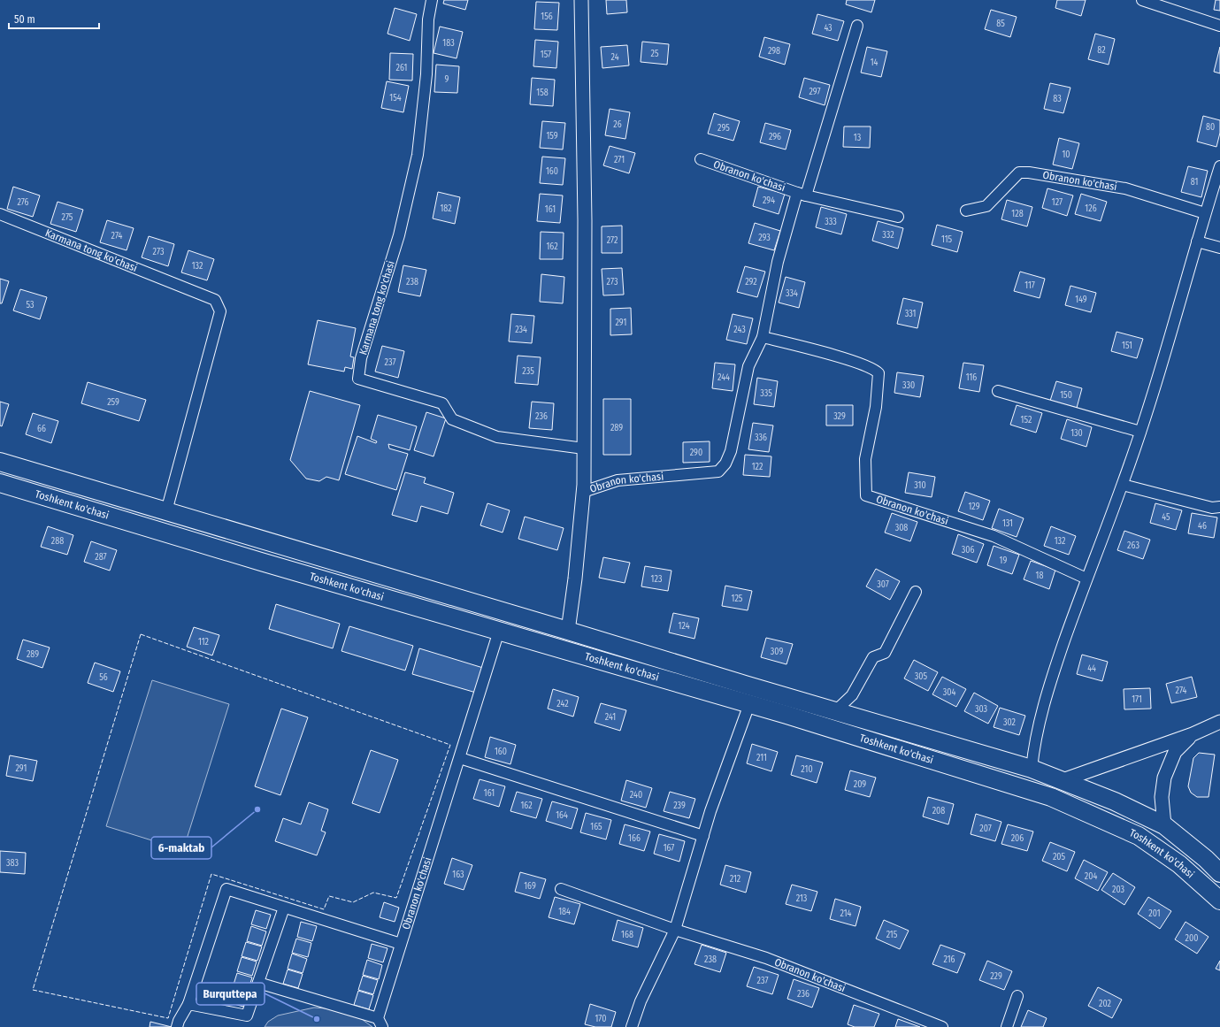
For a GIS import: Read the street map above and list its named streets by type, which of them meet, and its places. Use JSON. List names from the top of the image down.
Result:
{
  "streets": {
    "highway": ["Toshkent ko'chasi"],
    "street": ["Obranon ko'chasi", "Karmana tong ko'chasi"]
  },
  "crossings": [
    ["Obranon ko'chasi", "Toshkent ko'chasi"],
    ["Karmana tong ko'chasi", "Toshkent ko'chasi"]
  ],
  "places": ["6-maktab", "Burquttepa"],
  "house_numbers": [
    "156",
    "85",
    "43",
    "183",
    "82",
    "298",
    "25",
    "157",
    "24",
    "14",
    "261",
    "9",
    "297",
    "158",
    "154",
    "83",
    "26",
    "80",
    "295",
    "159",
    "296",
    "13",
    "10",
    "271",
    "160",
    "81",
    "294",
    "276",
    "127",
    "182",
    "126",
    "161",
    "128",
    "275",
    "333",
    "332",
    "274",
    "293",
    "115",
    "272",
    "162",
    "273",
    "132",
    "238",
    "273",
    "292",
    "117",
    "334",
    "149",
    "53",
    "331",
    "291",
    "234",
    "243",
    "151",
    "237",
    "235",
    "244",
    "116",
    "330",
    "335",
    "150",
    "259",
    "236",
    "329",
    "152",
    "289",
    "66",
    "130",
    "336",
    "290",
    "122",
    "310",
    "129",
    "45",
    "131",
    "46",
    "308",
    "288",
    "132",
    "263",
    "306",
    "287",
    "19",
    "18",
    "123",
    "307",
    "125",
    "124",
    "112",
    "309",
    "289",
    "44",
    "305",
    "56",
    "274",
    "304",
    "171",
    "242",
    "303",
    "241",
    "302",
    "160",
    "211",
    "291",
    "210",
    "209",
    "161",
    "240",
    "162",
    "239",
    "208",
    "164",
    "165",
    "207",
    "166",
    "206",
    "167",
    "205",
    "383",
    "163",
    "204",
    "212",
    "169",
    "203",
    "213",
    "184",
    "214",
    "201",
    "168",
    "215",
    "200",
    "238",
    "216",
    "229",
    "237",
    "236",
    "202",
    "170"
  ],
  "scale_bar": "50 m"
}
